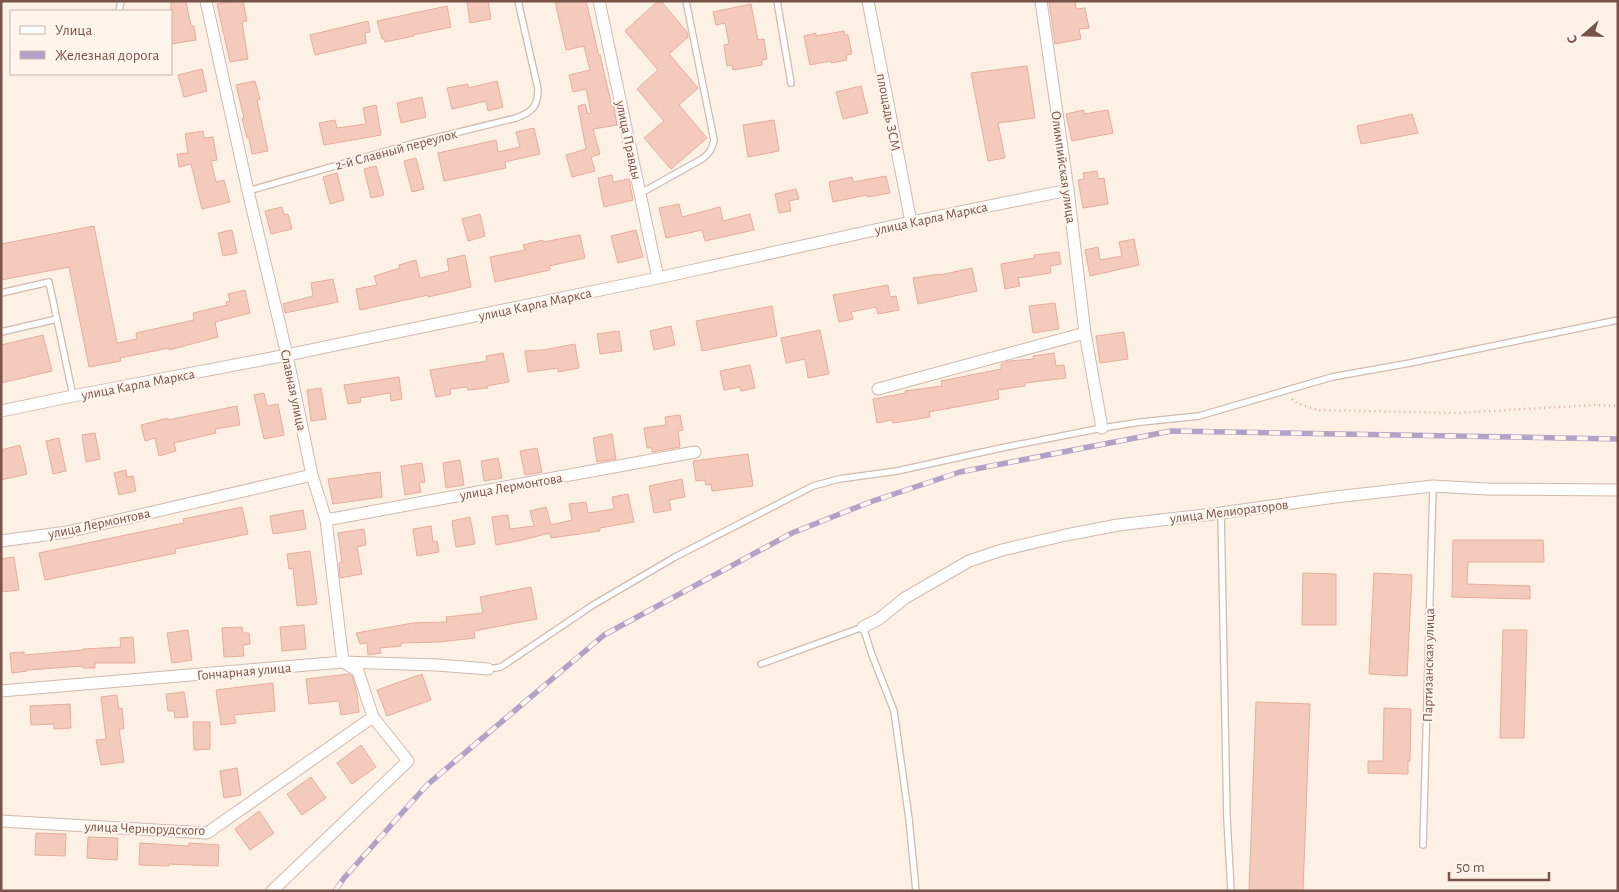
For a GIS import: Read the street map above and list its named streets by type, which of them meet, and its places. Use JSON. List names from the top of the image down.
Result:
{
  "streets": {
    "street": [
      "площадь ЗСМ",
      "улица Правды",
      "Олимпийская улица",
      "улица Карла Маркса",
      "Славная улица",
      "улица Лермонтова",
      "улица Мелиораторов",
      "Гончарная улица",
      "улица Чернорудского"
    ],
    "lane": ["2-й Славный переулок", "Партизанская улица"]
  },
  "crossings": [
    ["площадь ЗСМ", "улица Карла Маркса"],
    ["улица Правды", "улица Карла Маркса"],
    ["2-й Славный переулок", "Славная улица"],
    ["Олимпийская улица", "улица Карла Маркса"],
    ["улица Карла Маркса", "Славная улица"],
    ["Славная улица", "улица Лермонтова"],
    ["Славная улица", "Гончарная улица"],
    ["улица Мелиораторов", "Партизанская улица"]
  ],
  "legend": ["Улица", "Железная дорога"],
  "scale_bar": "50 m",
  "north": "left"
}
